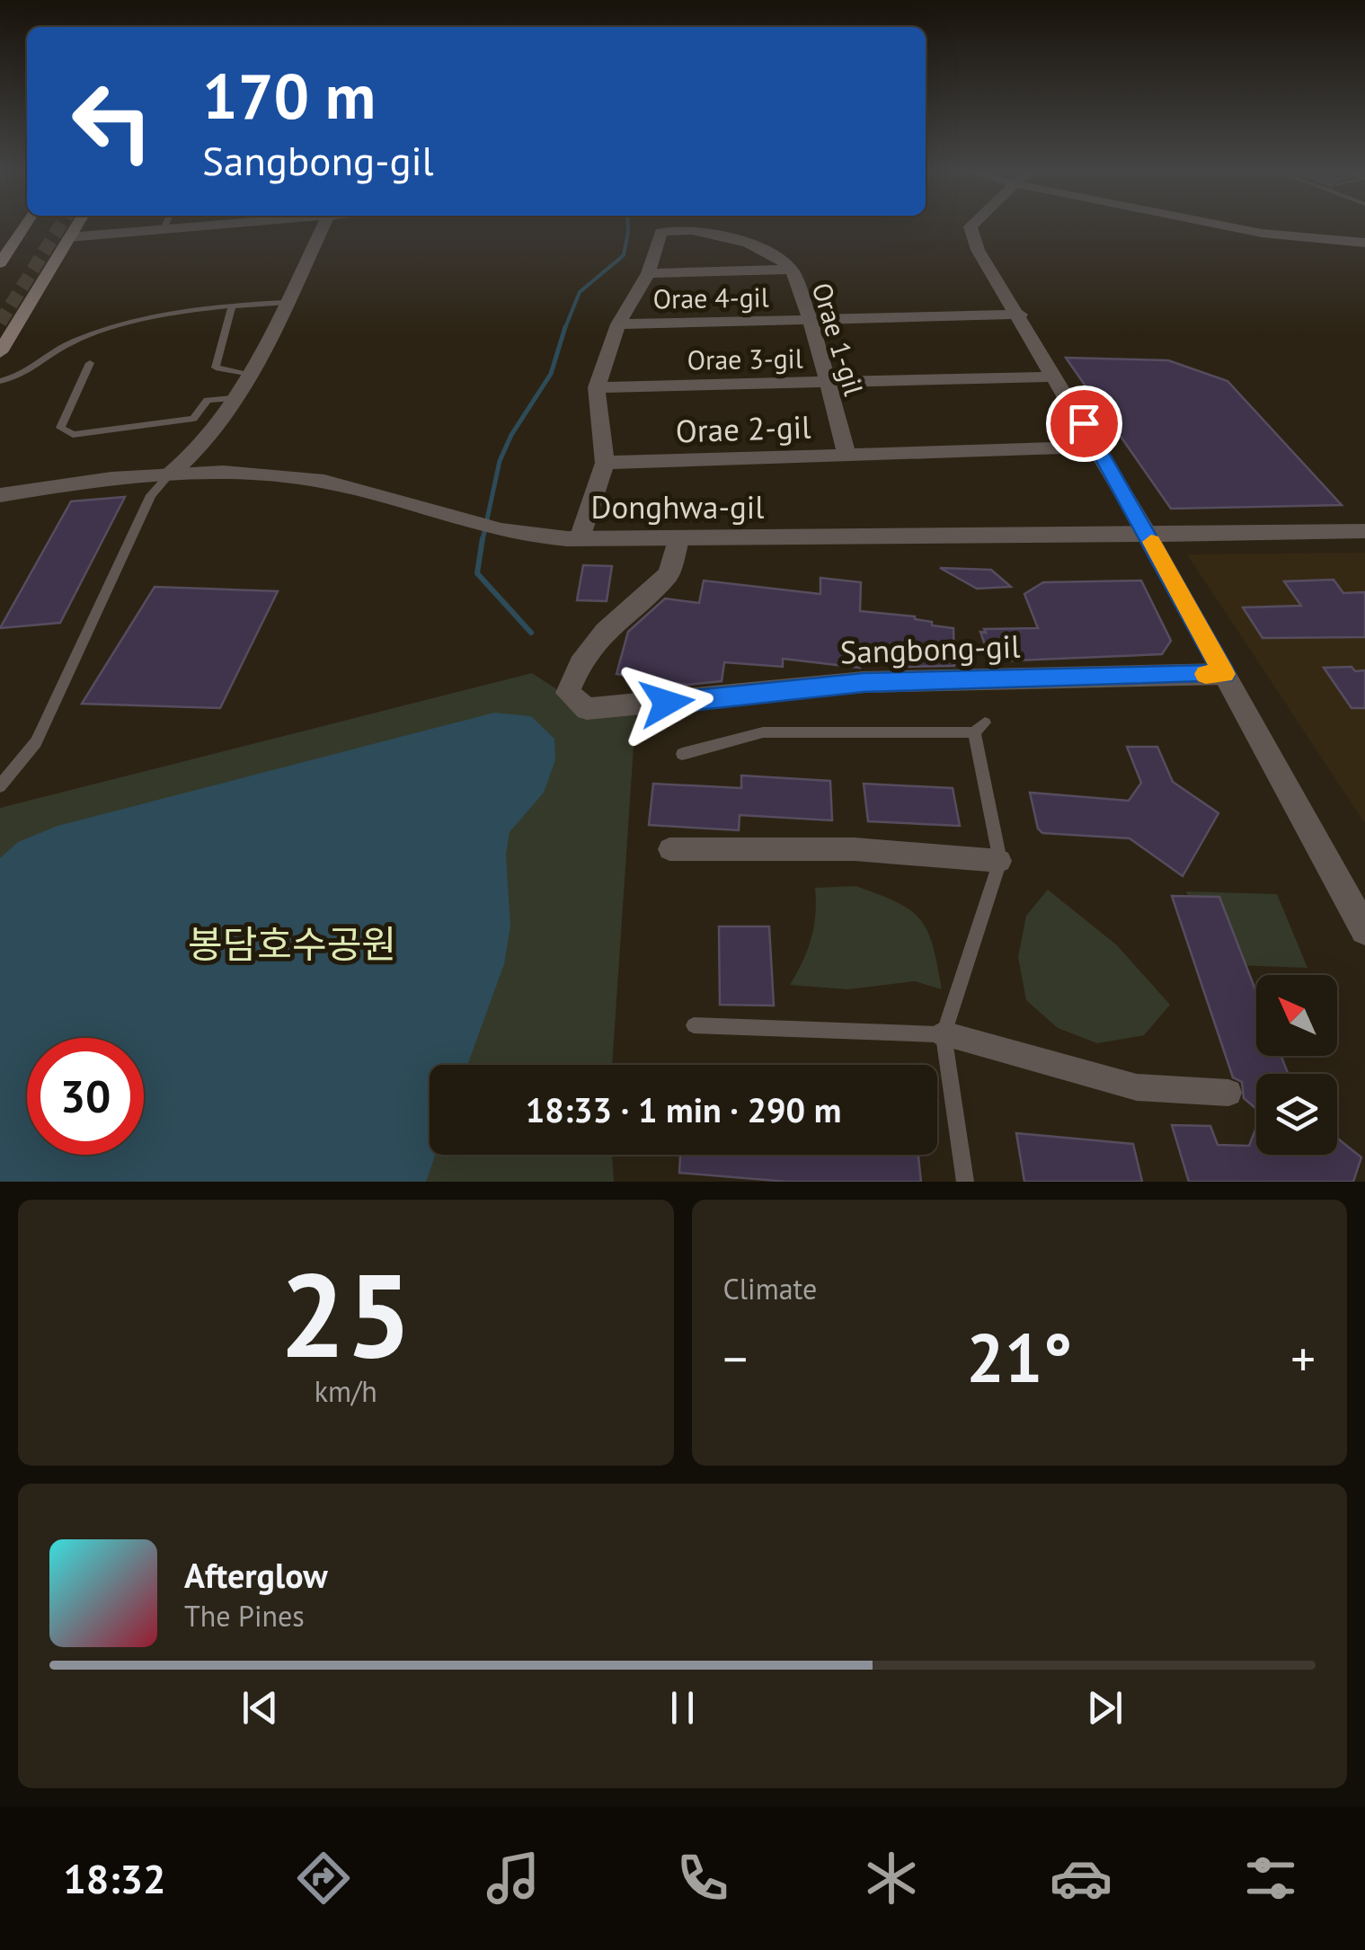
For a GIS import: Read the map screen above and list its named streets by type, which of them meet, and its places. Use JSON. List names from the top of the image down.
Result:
{
  "streets": {
    "street": [
      "Orae 4-gil",
      "Orae 1-gil",
      "Orae 3-gil",
      "Orae 2-gil",
      "Donghwa-gil",
      "Sangbong-gil"
    ]
  },
  "crossings": [
    ["Orae 4-gil", "Orae 1-gil"],
    ["Orae 1-gil", "Orae 3-gil"],
    ["Orae 1-gil", "Orae 2-gil"],
    ["Orae 1-gil", "Donghwa-gil"],
    ["Donghwa-gil", "Sangbong-gil"]
  ],
  "parks": ["봉담호수공원"],
  "north": "top left",
  "page": {
    "turn": ["170 m", "Sangbong-gil"],
    "limit": "30",
    "trip": "18:33 · 1 min · 290 m",
    "tile": [
      ["25", "km/h"],
      "Climate"
    ],
    "heat": ["−", "21°", "+"],
    "song": ["Afterglow", "The Pines"],
    "tabs": "18:32"
  }
}
